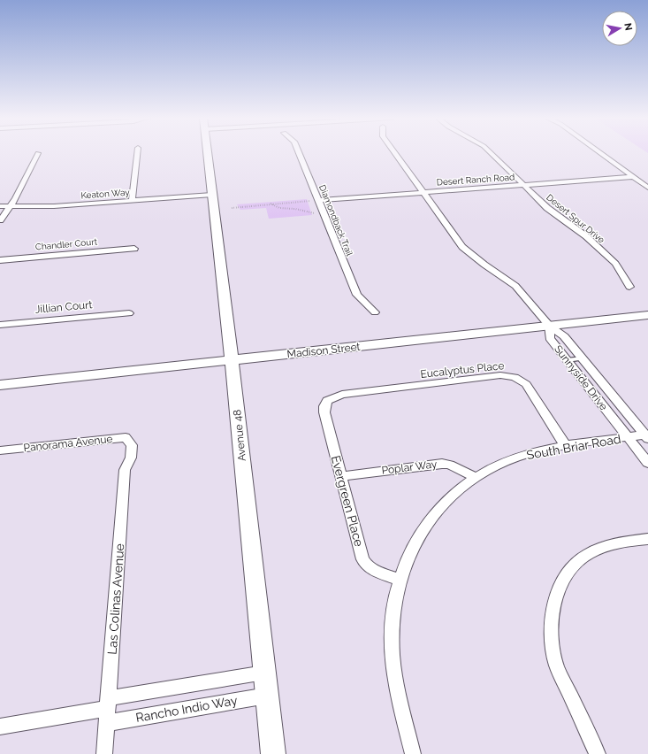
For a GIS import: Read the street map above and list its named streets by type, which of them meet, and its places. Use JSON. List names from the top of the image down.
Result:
{
  "streets": {
    "main road": ["Madison Street", "Avenue 48"],
    "street": [
      "Desert Ranch Road",
      "Keaton Way",
      "Desert Spur Drive",
      "Diamondback Trail",
      "Chandler Court",
      "Jillian Court",
      "Eucalyptus Place",
      "Sunnyside Drive",
      "Panorama Avenue",
      "South Briar Road",
      "Poplar Way",
      "Evergreen Place",
      "Las Colinas Avenue",
      "Rancho Indio Way"
    ]
  },
  "crossings": [
    ["Desert Ranch Road", "Desert Spur Drive"],
    ["Desert Ranch Road", "Diamondback Trail"],
    ["Keaton Way", "Avenue 48"],
    ["Madison Street", "Sunnyside Drive"],
    ["Madison Street", "Avenue 48"],
    ["Eucalyptus Place", "South Briar Road"],
    ["Eucalyptus Place", "Evergreen Place"],
    ["Sunnyside Drive", "South Briar Road"],
    ["Avenue 48", "Rancho Indio Way"],
    ["Panorama Avenue", "Las Colinas Avenue"],
    ["South Briar Road", "Poplar Way"],
    ["South Briar Road", "Evergreen Place"],
    ["Poplar Way", "Evergreen Place"],
    ["Las Colinas Avenue", "Rancho Indio Way"]
  ],
  "north": "right"
}
